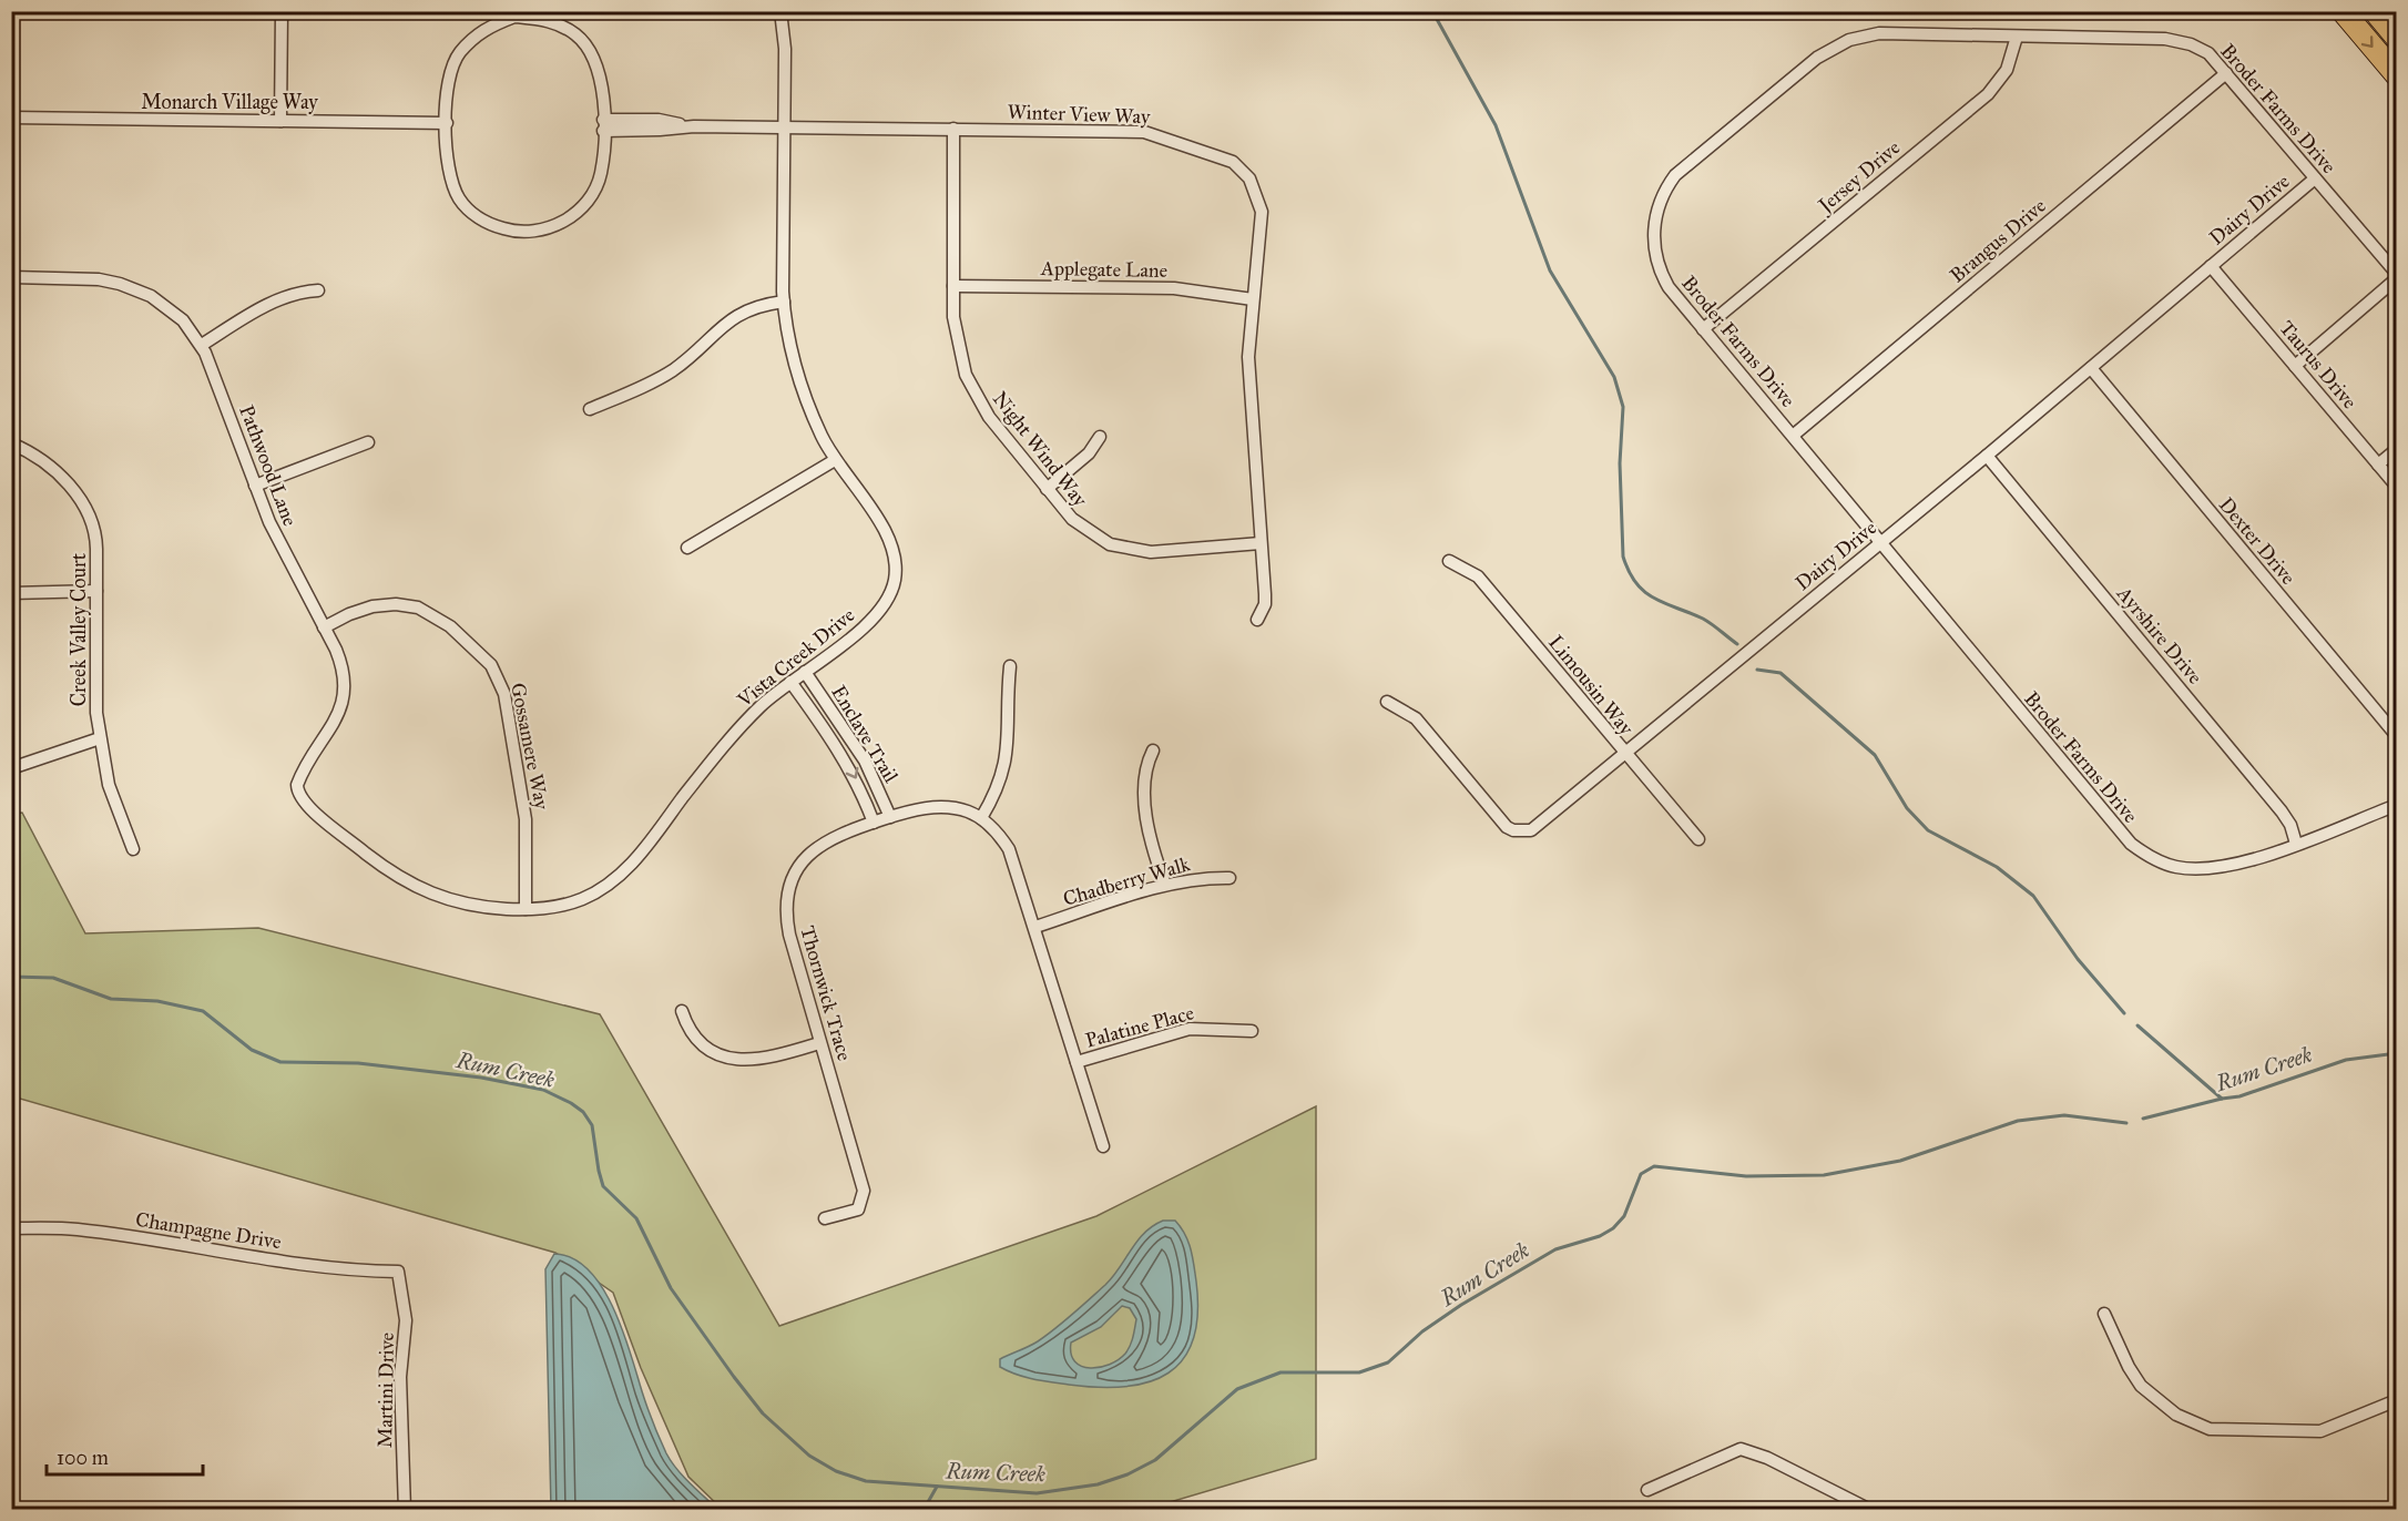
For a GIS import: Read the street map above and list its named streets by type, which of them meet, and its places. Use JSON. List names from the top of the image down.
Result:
{
  "streets": {
    "street": [
      "Monarch Village Way",
      "Broder Farms Drive",
      "Winter View Way",
      "Jersey Drive",
      "Dairy Drive",
      "Brangus Drive",
      "Applegate Lane",
      "Taurus Drive",
      "Night Wind Way",
      "Pathwood Lane",
      "Dexter Drive",
      "Creek Valley Court",
      "Ayrshire Drive",
      "Vista Creek Drive",
      "Limousin Way",
      "Enclave Trail",
      "Gossamere Way",
      "Chadberry Walk",
      "Thornwick Trace",
      "Palatine Place",
      "Champagne Drive",
      "Martini Drive"
    ]
  },
  "crossings": [
    ["Monarch Village Way", "Winter View Way"],
    ["Broder Farms Drive", "Jersey Drive"],
    ["Broder Farms Drive", "Dairy Drive"],
    ["Broder Farms Drive", "Brangus Drive"],
    ["Broder Farms Drive", "Ayrshire Drive"],
    ["Winter View Way", "Applegate Lane"],
    ["Winter View Way", "Night Wind Way"],
    ["Winter View Way", "Vista Creek Drive"],
    ["Dairy Drive", "Taurus Drive"],
    ["Dairy Drive", "Dexter Drive"],
    ["Dairy Drive", "Ayrshire Drive"],
    ["Dairy Drive", "Limousin Way"],
    ["Applegate Lane", "Night Wind Way"],
    ["Pathwood Lane", "Vista Creek Drive"],
    ["Pathwood Lane", "Gossamere Way"],
    ["Vista Creek Drive", "Enclave Trail"],
    ["Vista Creek Drive", "Gossamere Way"],
    ["Enclave Trail", "Thornwick Trace"],
    ["Chadberry Walk", "Thornwick Trace"],
    ["Thornwick Trace", "Palatine Place"],
    ["Champagne Drive", "Martini Drive"]
  ],
  "water": ["Rum Creek"],
  "scale_bar": "100 m"
}
